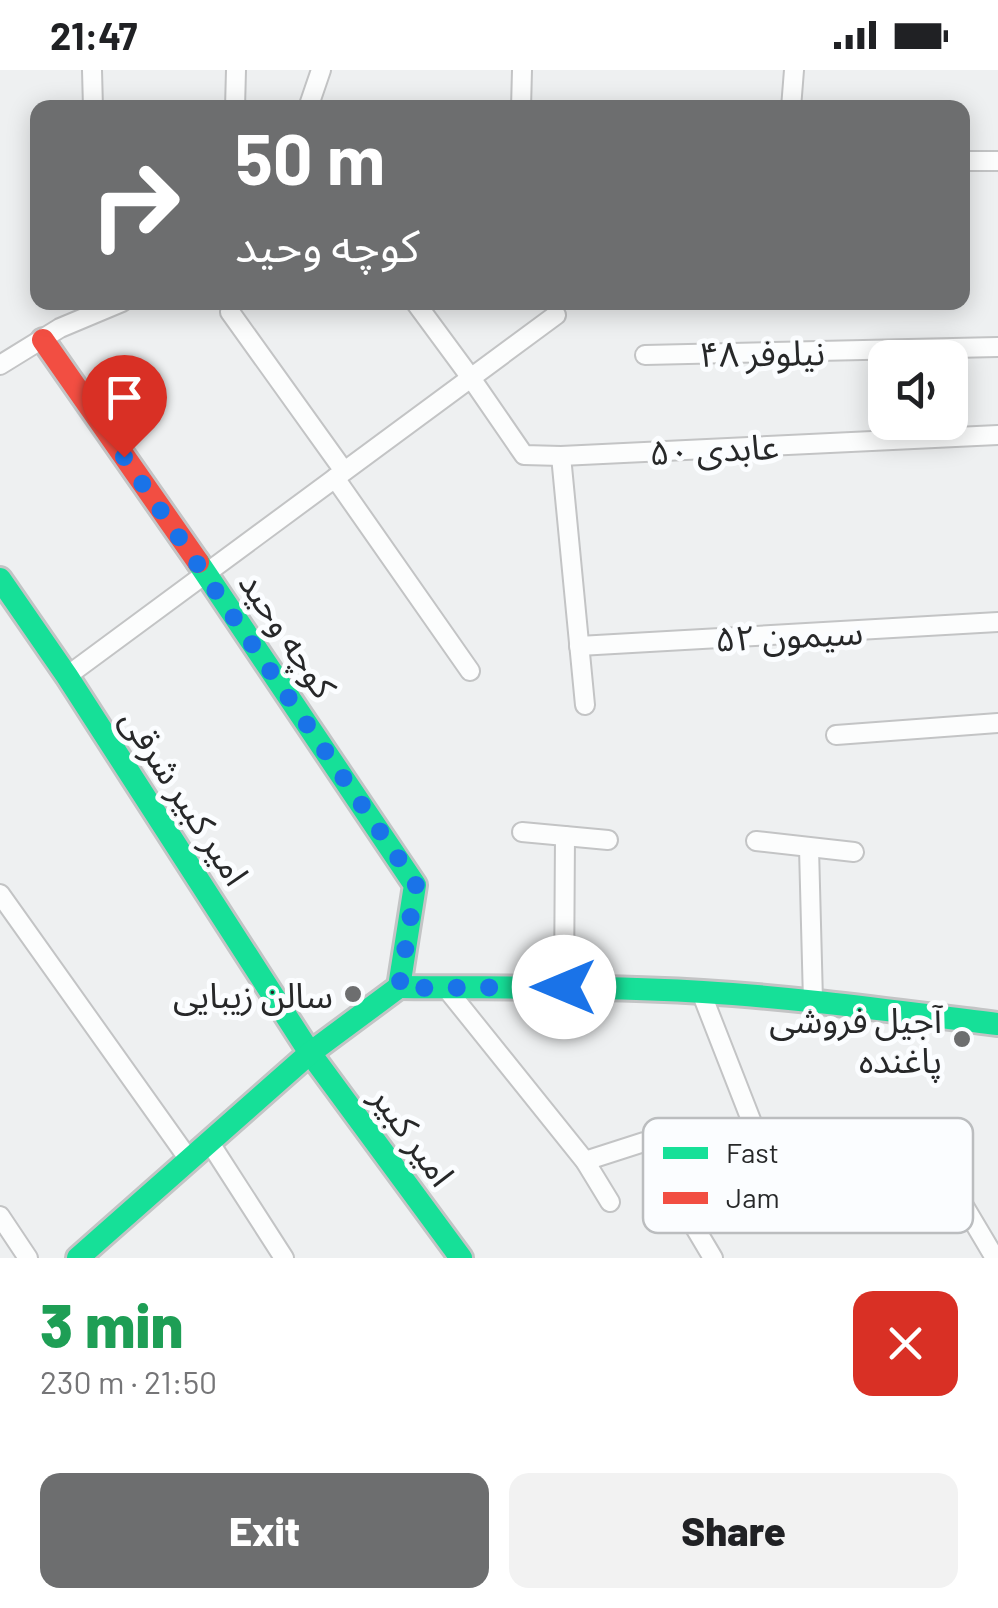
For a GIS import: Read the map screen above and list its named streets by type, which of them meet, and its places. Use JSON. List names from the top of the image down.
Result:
{
  "streets": {
    "street": [
      "نیلوفر ۴۸",
      "عابدی ۵۰",
      "کوچه وحید",
      "سیمون ۵۲",
      "امیر کبیر شرقی",
      "امیر کبیر"
    ]
  },
  "crossings": [
    ["امیر کبیر شرقی", "امیر کبیر"]
  ],
  "places": ["سالن زیبایی", "آجیل فروشی پاغنده"],
  "legend": ["Fast", "Jam"],
  "page": {
    "status": "21:47",
    "turn": ["50 m", "کوچه وحید"],
    "heading": ["3 min", "230 m · 21:50"],
    "buttons": ["Exit", "Share"]
  }
}
